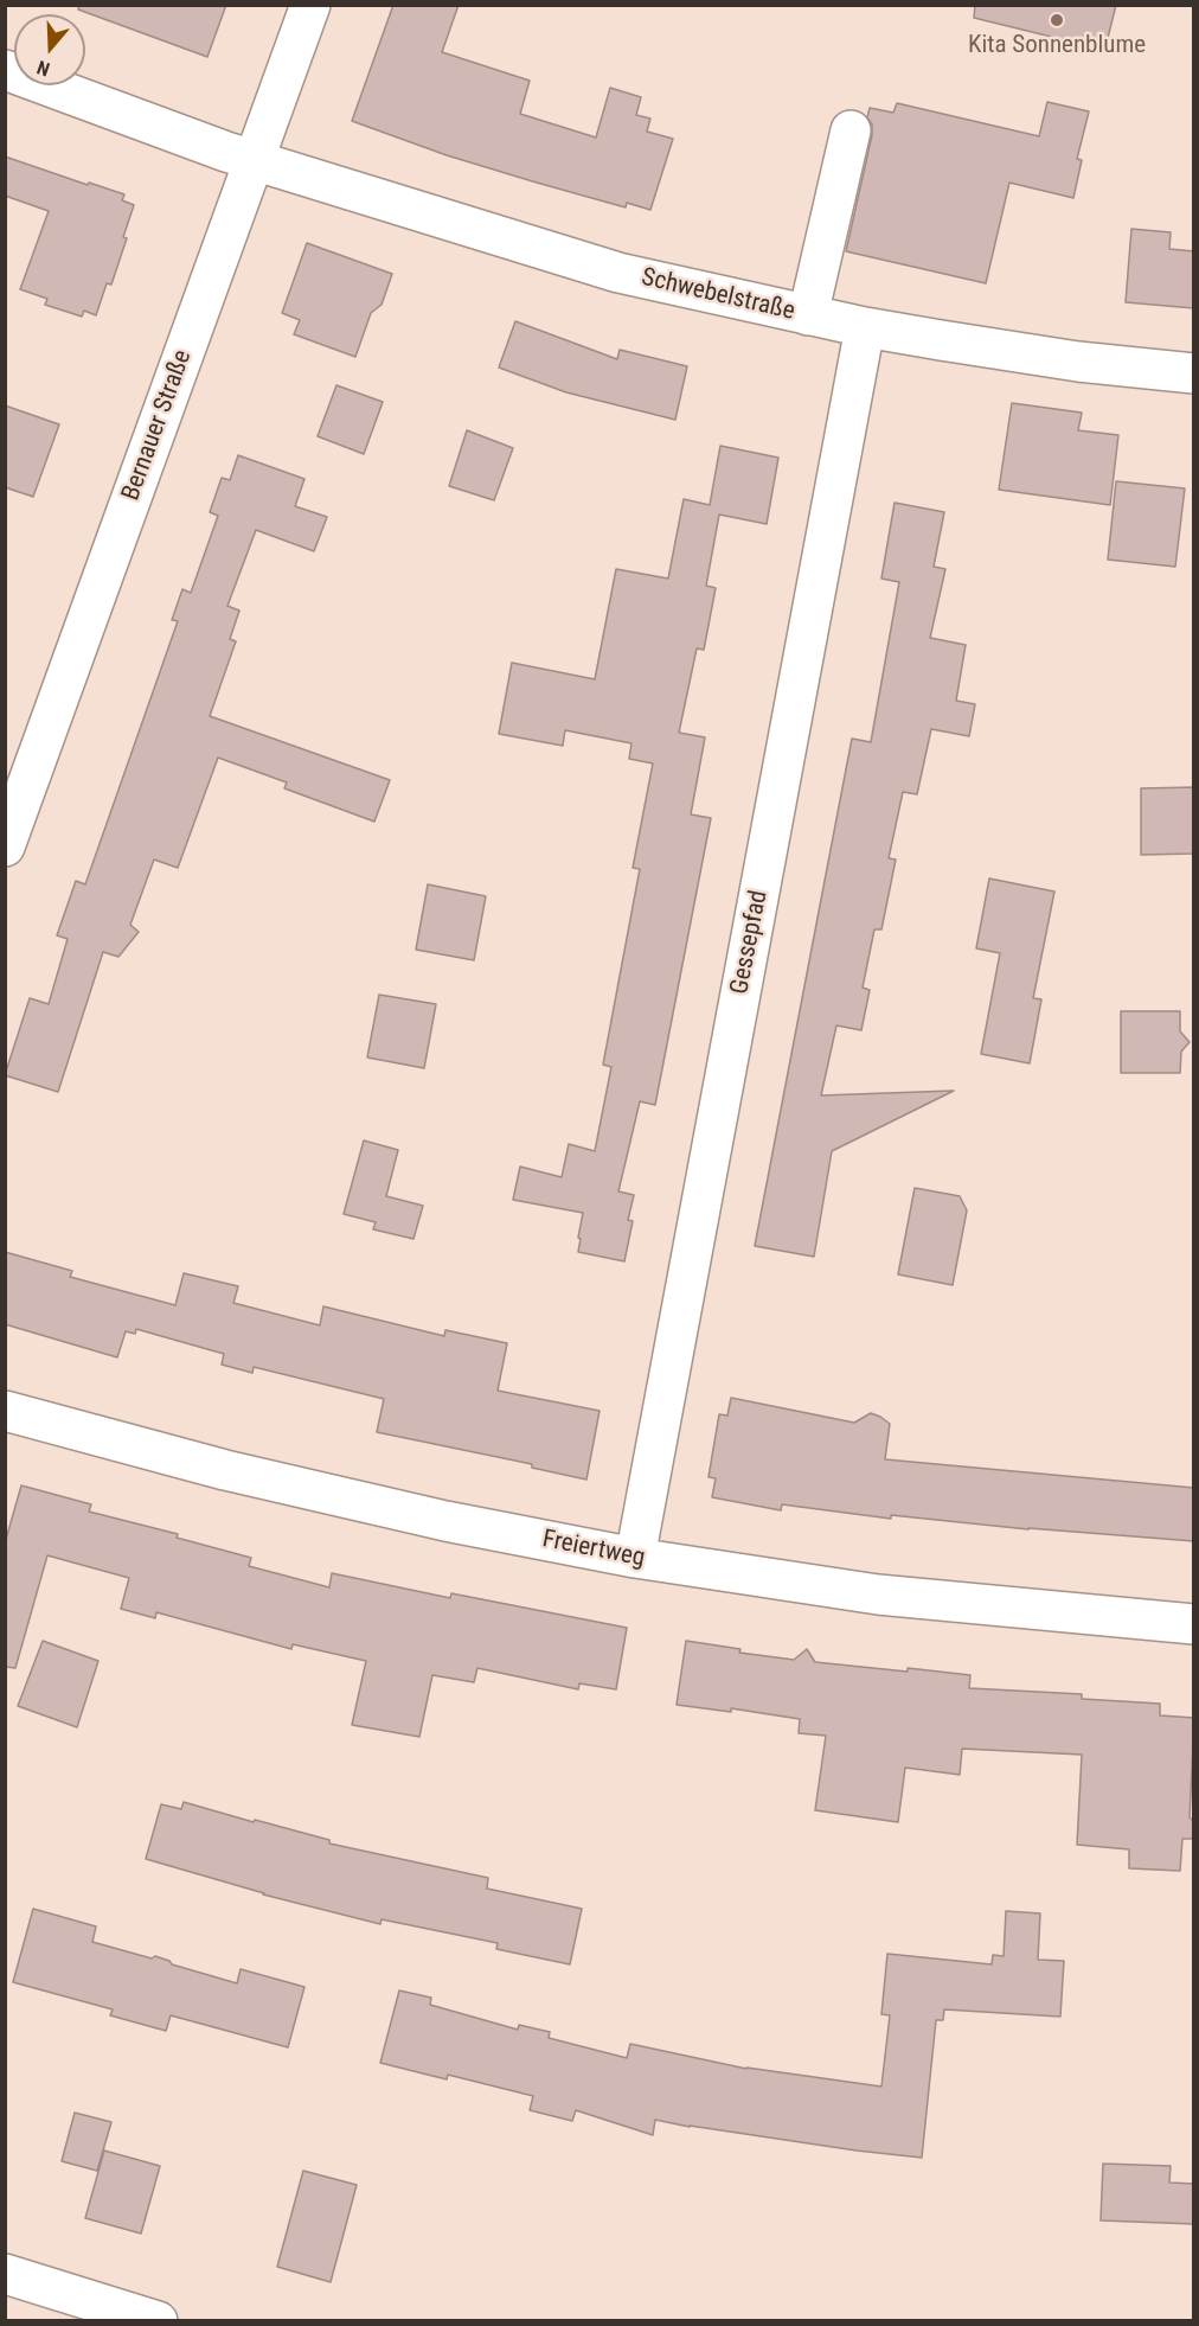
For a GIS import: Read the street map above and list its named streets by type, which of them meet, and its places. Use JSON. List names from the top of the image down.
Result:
{
  "streets": {
    "street": [
      "Schwebelstraße",
      "Bernauer Straße",
      "Gessepfad",
      "Freiertweg"
    ]
  },
  "crossings": [
    ["Schwebelstraße", "Bernauer Straße"],
    ["Schwebelstraße", "Gessepfad"],
    ["Gessepfad", "Freiertweg"]
  ],
  "places": ["Kita Sonnenblume"],
  "north": "bottom"
}
